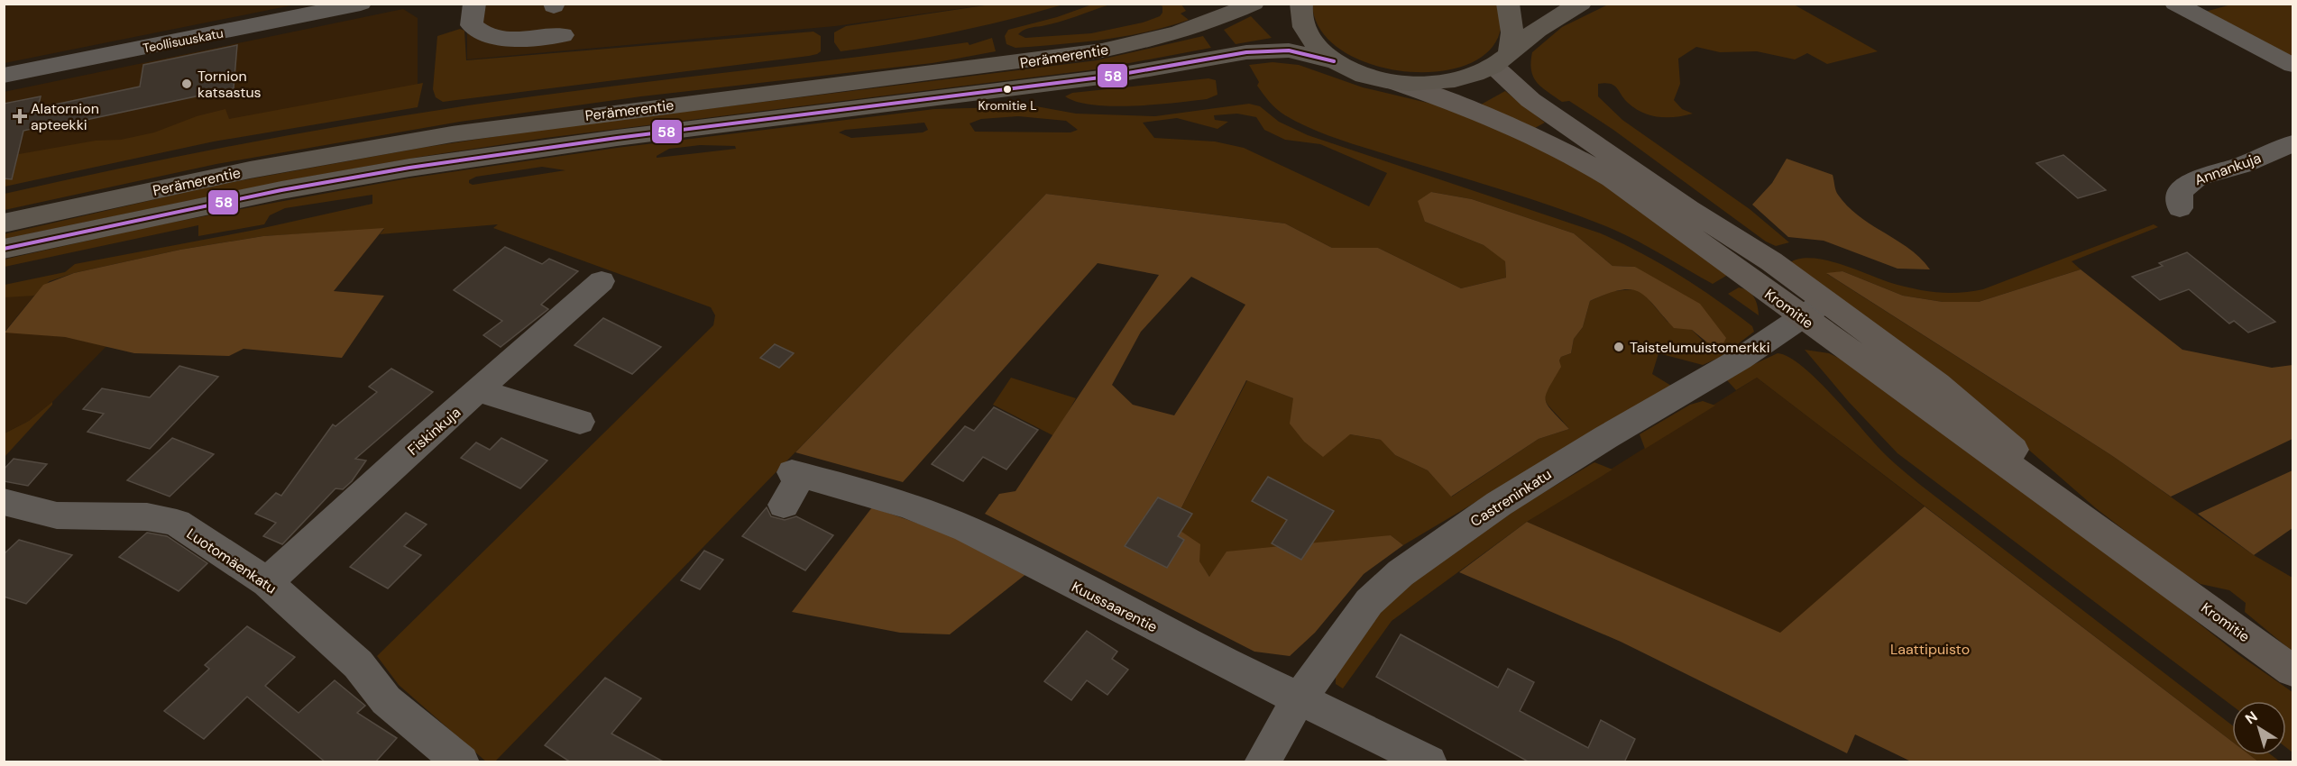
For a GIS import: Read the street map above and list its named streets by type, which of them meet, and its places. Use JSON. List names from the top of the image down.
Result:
{
  "streets": {
    "highway": ["Perämerentie"],
    "main road": ["Kromitie"],
    "street": [
      "Teollisuuskatu",
      "Annankuja",
      "Fiskinkuja",
      "Castreninkatu",
      "Luotomäenkatu",
      "Kuussaarentie"
    ]
  },
  "crossings": [
    ["Kromitie", "Castreninkatu"],
    ["Fiskinkuja", "Luotomäenkatu"],
    ["Castreninkatu", "Kuussaarentie"]
  ],
  "parks": ["Laattipuisto"],
  "places": {
    "other": ["Tornion katsastus", "Kromitie L", "Taistelumuistomerkki"],
    "health": ["Alatornion apteekki"]
  },
  "lines": ["transit line 58"],
  "north": "top left"
}
